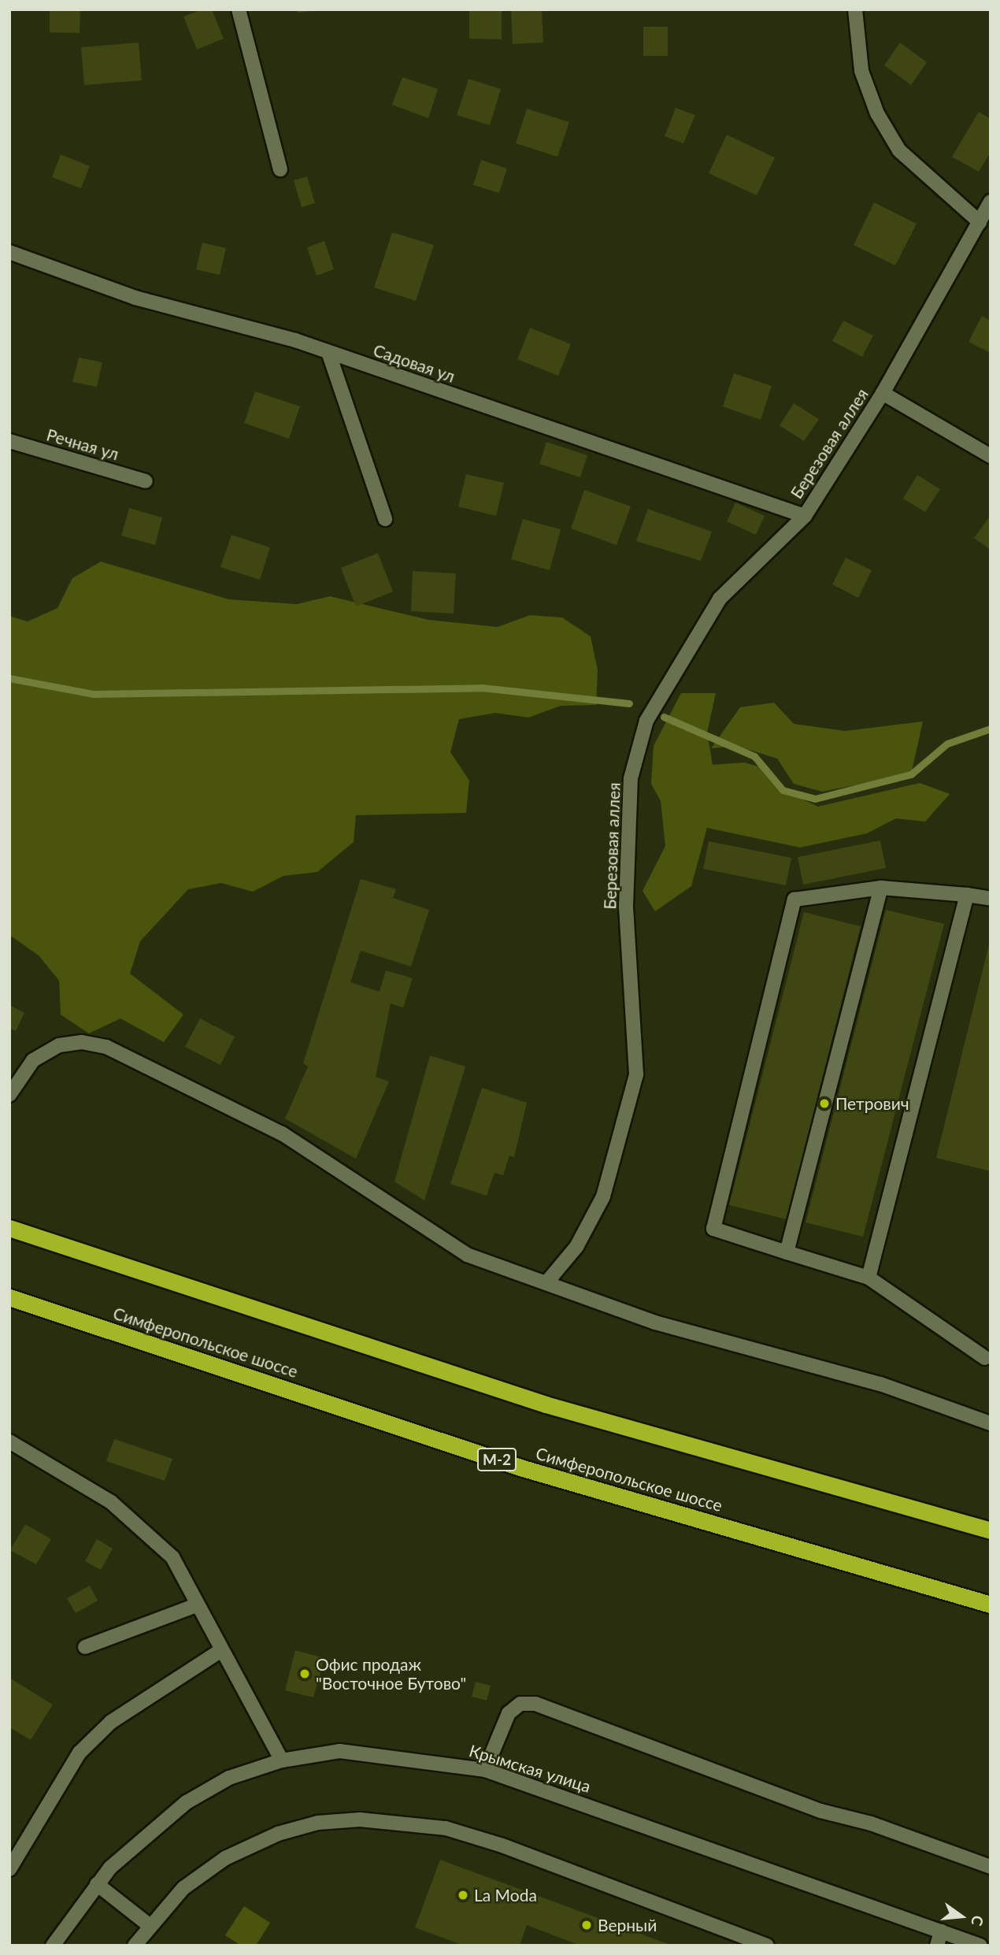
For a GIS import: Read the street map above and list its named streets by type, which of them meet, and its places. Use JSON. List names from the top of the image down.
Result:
{
  "streets": {
    "highway": ["Симферопольское шоссе", "М-2"],
    "street": [
      "Садовая ул",
      "Березовая аллея",
      "Речная ул",
      "Крымская улица"
    ]
  },
  "crossings": [
    ["Садовая ул", "Березовая аллея"]
  ],
  "places": [
    "Петрович",
    "Офис продаж \"Восточное Бутово\"",
    "La Moda",
    "Верный"
  ],
  "north": "right"
}
